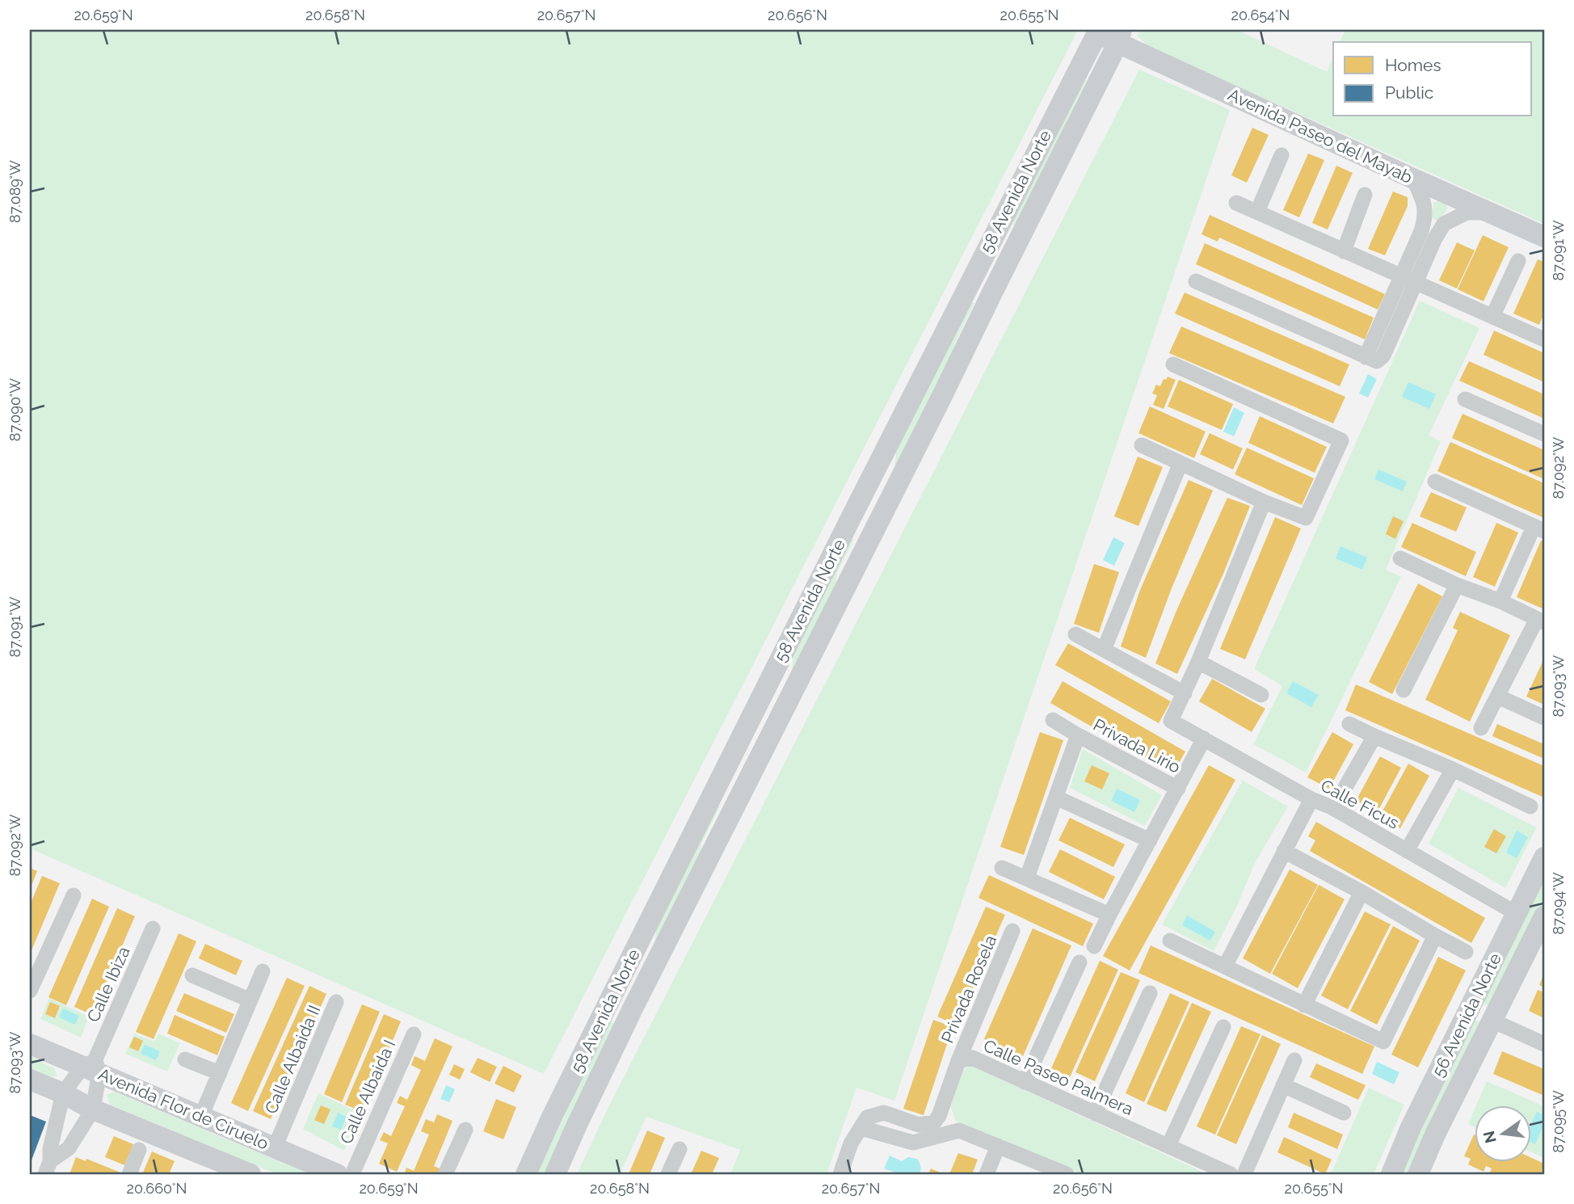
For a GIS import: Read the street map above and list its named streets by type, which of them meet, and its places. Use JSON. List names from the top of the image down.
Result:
{
  "streets": {
    "main road": [
      "Avenida Paseo del Mayab",
      "58 Avenida Norte",
      "56 Avenida Norte",
      "Avenida Flor de Ciruelo"
    ],
    "street": [
      "Privada Lirio",
      "Calle Ficus",
      "Calle Ibiza",
      "Privada Rosela",
      "Calle Albaida II",
      "Calle Paseo Palmera",
      "Calle Albaida I"
    ]
  },
  "crossings": [
    ["Avenida Paseo del Mayab", "58 Avenida Norte"],
    ["Privada Lirio", "Calle Ficus"],
    ["Calle Ficus", "56 Avenida Norte"],
    ["Calle Ibiza", "Avenida Flor de Ciruelo"],
    ["Privada Rosela", "Calle Paseo Palmera"],
    ["Calle Albaida II", "Avenida Flor de Ciruelo"],
    ["Calle Albaida I", "Avenida Flor de Ciruelo"]
  ],
  "legend": ["Homes", "Public"],
  "north": "left",
  "coordinates": [
    "20.659°N",
    "20.658°N",
    "20.657°N",
    "20.656°N",
    "20.655°N",
    "20.654°N",
    "87.089°W",
    "87.091°W",
    "87.090°W",
    "87.092°W",
    "87.093°W",
    "87.094°W",
    "87.095°W",
    "20.660°N"
  ]
}
